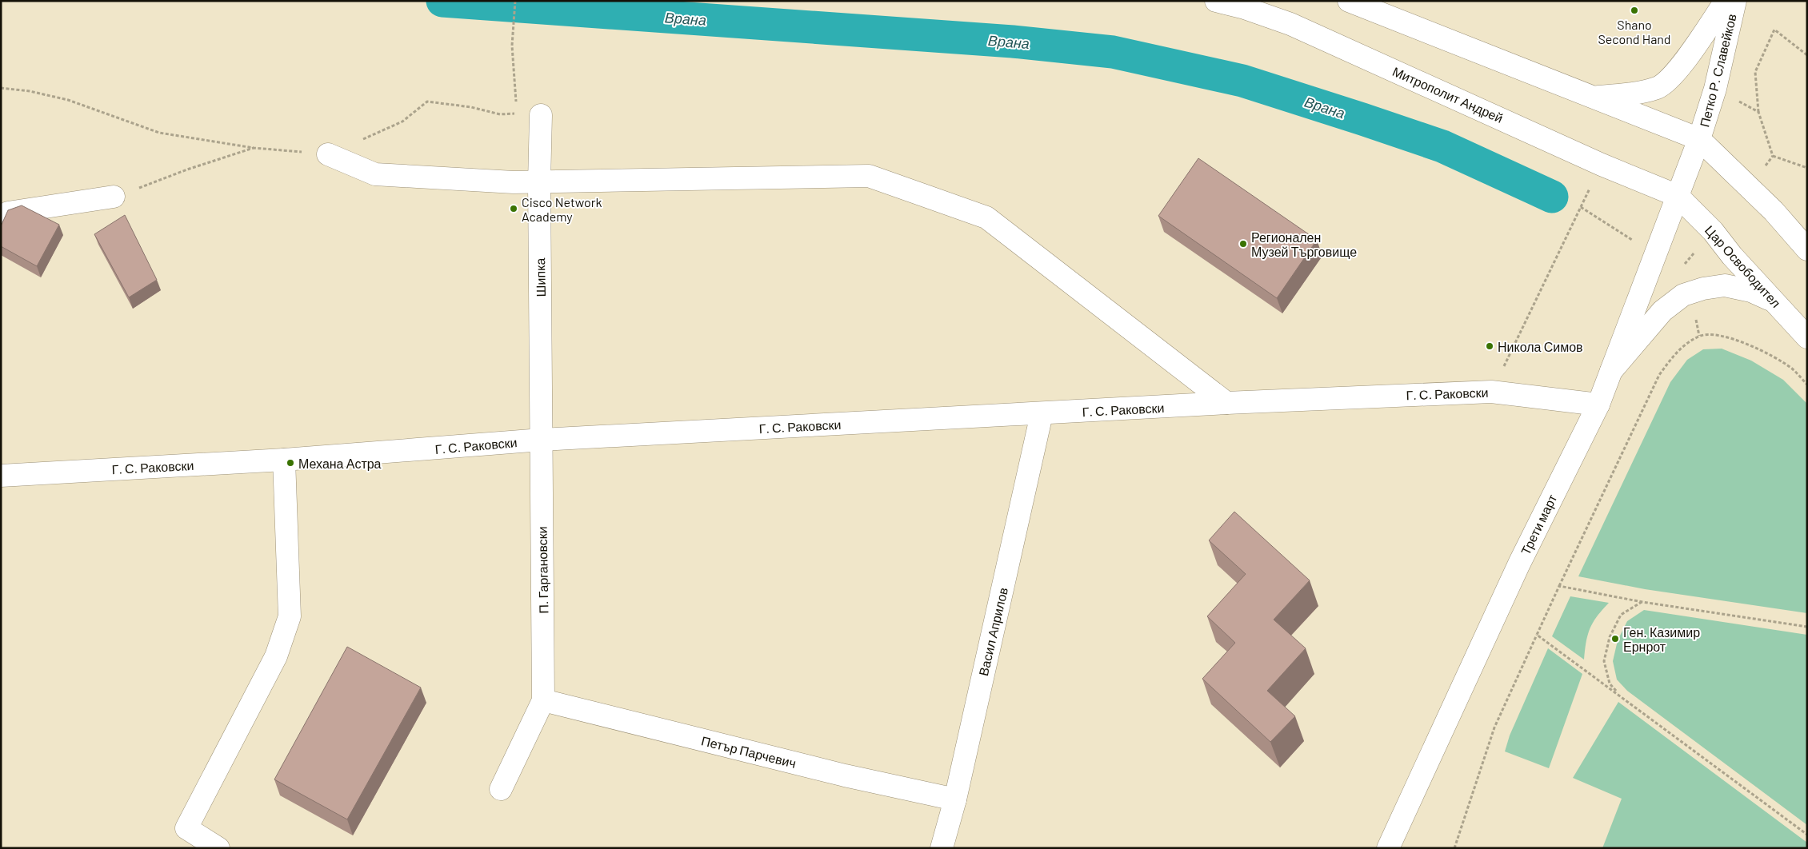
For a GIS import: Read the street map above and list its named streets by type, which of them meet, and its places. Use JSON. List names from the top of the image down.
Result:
{
  "streets": {
    "street": [
      "Петко Р. Славейков",
      "Митрополит Андрей",
      "Цар Освободител",
      "Шипка",
      "Г. С. Раковски",
      "Трети март",
      "П. Гаргановски",
      "Васил Априлов",
      "Петър Парчевич"
    ]
  },
  "crossings": [
    ["Петко Р. Славейков", "Митрополит Андрей"],
    ["Петко Р. Славейков", "Цар Освободител"],
    ["Петко Р. Славейков", "Трети март"],
    ["Митрополит Андрей", "Цар Освободител"],
    ["Митрополит Андрей", "Трети март"],
    ["Цар Освободител", "Трети март"],
    ["Шипка", "Г. С. Раковски"],
    ["Шипка", "П. Гаргановски"],
    ["Г. С. Раковски", "Трети март"],
    ["Г. С. Раковски", "П. Гаргановски"],
    ["Г. С. Раковски", "Васил Априлов"],
    ["П. Гаргановски", "Петър Парчевич"],
    ["Васил Априлов", "Петър Парчевич"]
  ],
  "water": ["Врана"],
  "places": [
    "Shano Second Hand",
    "Cisco Network Academy",
    "Регионален Музей Търговище",
    "Никола Симов",
    "Механа Астра",
    "Ген. Казимир Ернрот"
  ]
}
